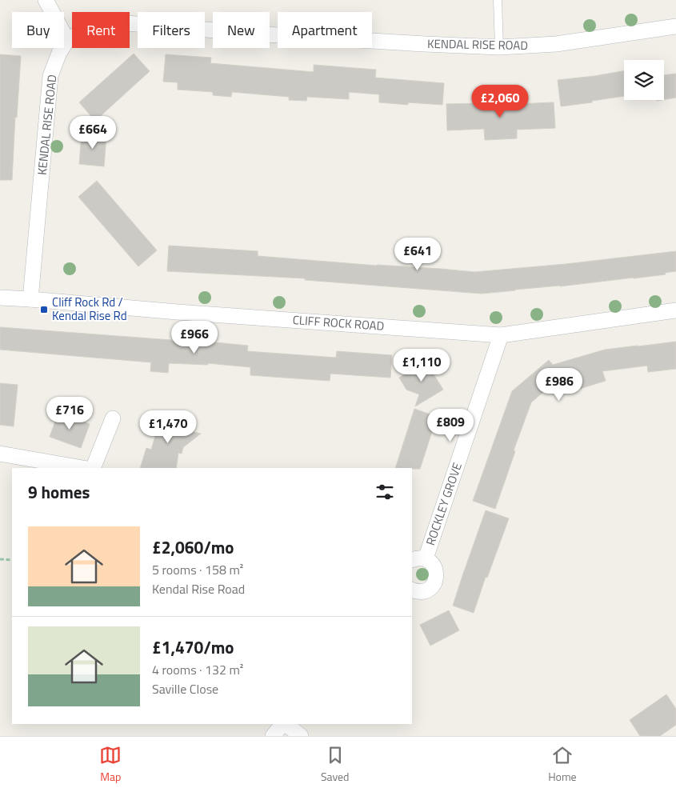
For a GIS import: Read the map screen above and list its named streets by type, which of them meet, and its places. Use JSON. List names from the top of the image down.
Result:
{
  "streets": {
    "street": ["KENDAL RISE ROAD", "CLIFF ROCK ROAD", "ROCKLEY GROVE"]
  },
  "crossings": [
    ["KENDAL RISE ROAD", "CLIFF ROCK ROAD"],
    ["CLIFF ROCK ROAD", "ROCKLEY GROVE"]
  ],
  "places": {
    "transit": ["Cliff Rock Rd / Kendal Rise Rd"]
  },
  "page": {
    "chip": [
      "Buy",
      "Rent",
      "Filters",
      "New",
      "Apartment"
    ],
    "price": [
      "£2,060",
      "£664",
      "£641",
      "£966",
      "£1,110",
      "£986",
      "£716",
      "£809",
      "£1,470"
    ],
    "heading": "9 homes",
    "list": [
      {
        "name": "£2,060/mo",
        "note": "5 rooms · 158 m² · Kendal Rise Road"
      },
      {
        "name": "£1,470/mo",
        "note": "4 rooms · 132 m² · Saville Close"
      }
    ],
    "tabs": ["Map", "Saved", "Home"]
  }
}
